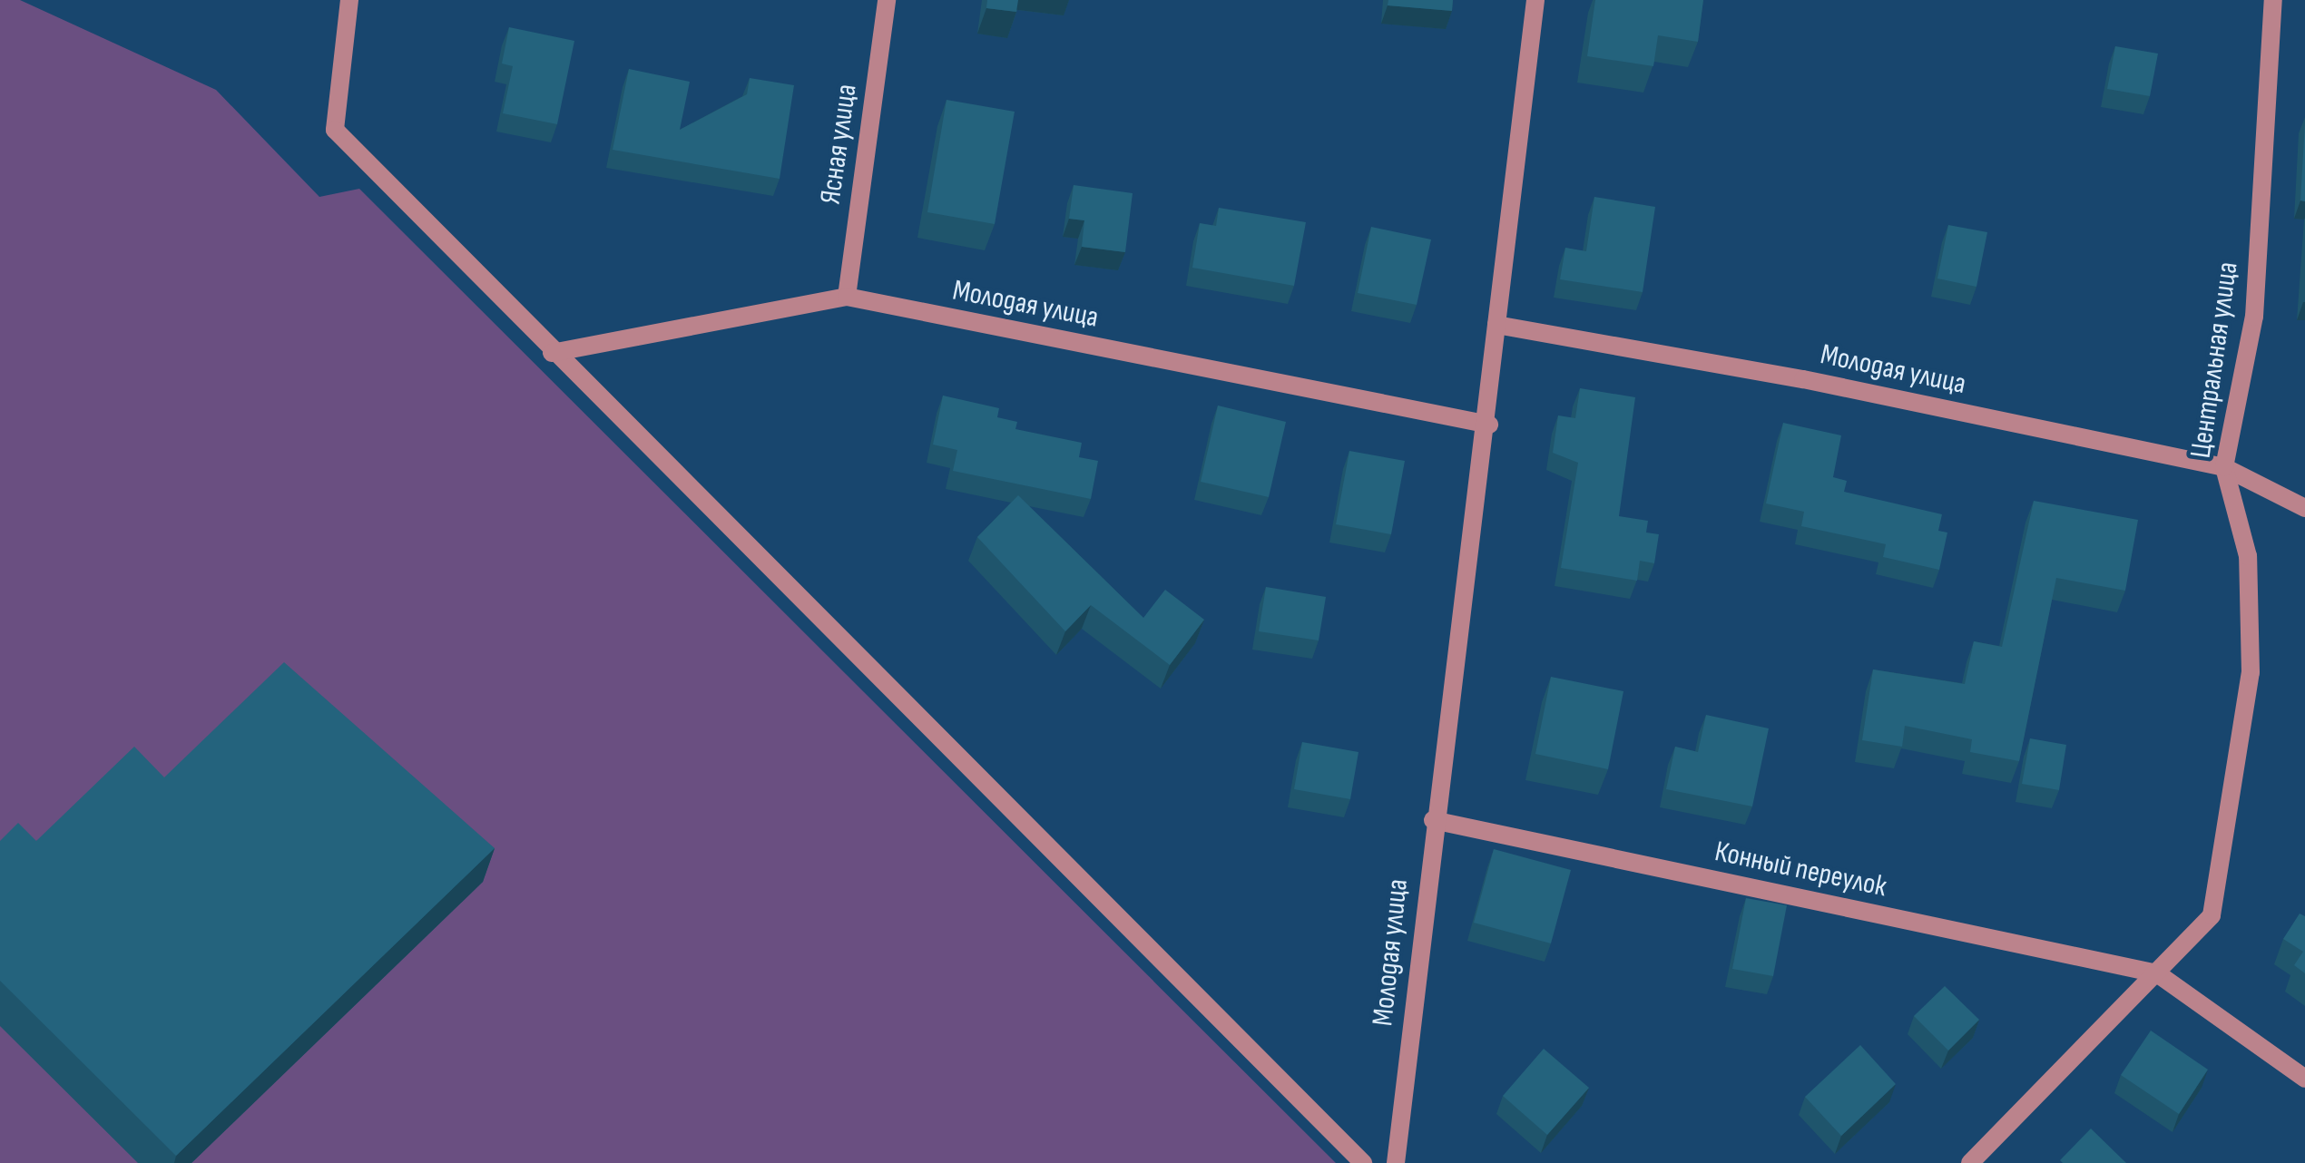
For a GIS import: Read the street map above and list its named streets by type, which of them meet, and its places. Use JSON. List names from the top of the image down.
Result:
{
  "streets": {
    "street": [
      "Ясная улица",
      "Молодая улица",
      "Центральная улица",
      "Конный переулок"
    ]
  },
  "crossings": [
    ["Ясная улица", "Молодая улица"],
    ["Молодая улица", "Центральная улица"],
    ["Молодая улица", "Конный переулок"],
    ["Центральная улица", "Конный переулок"]
  ]
}
